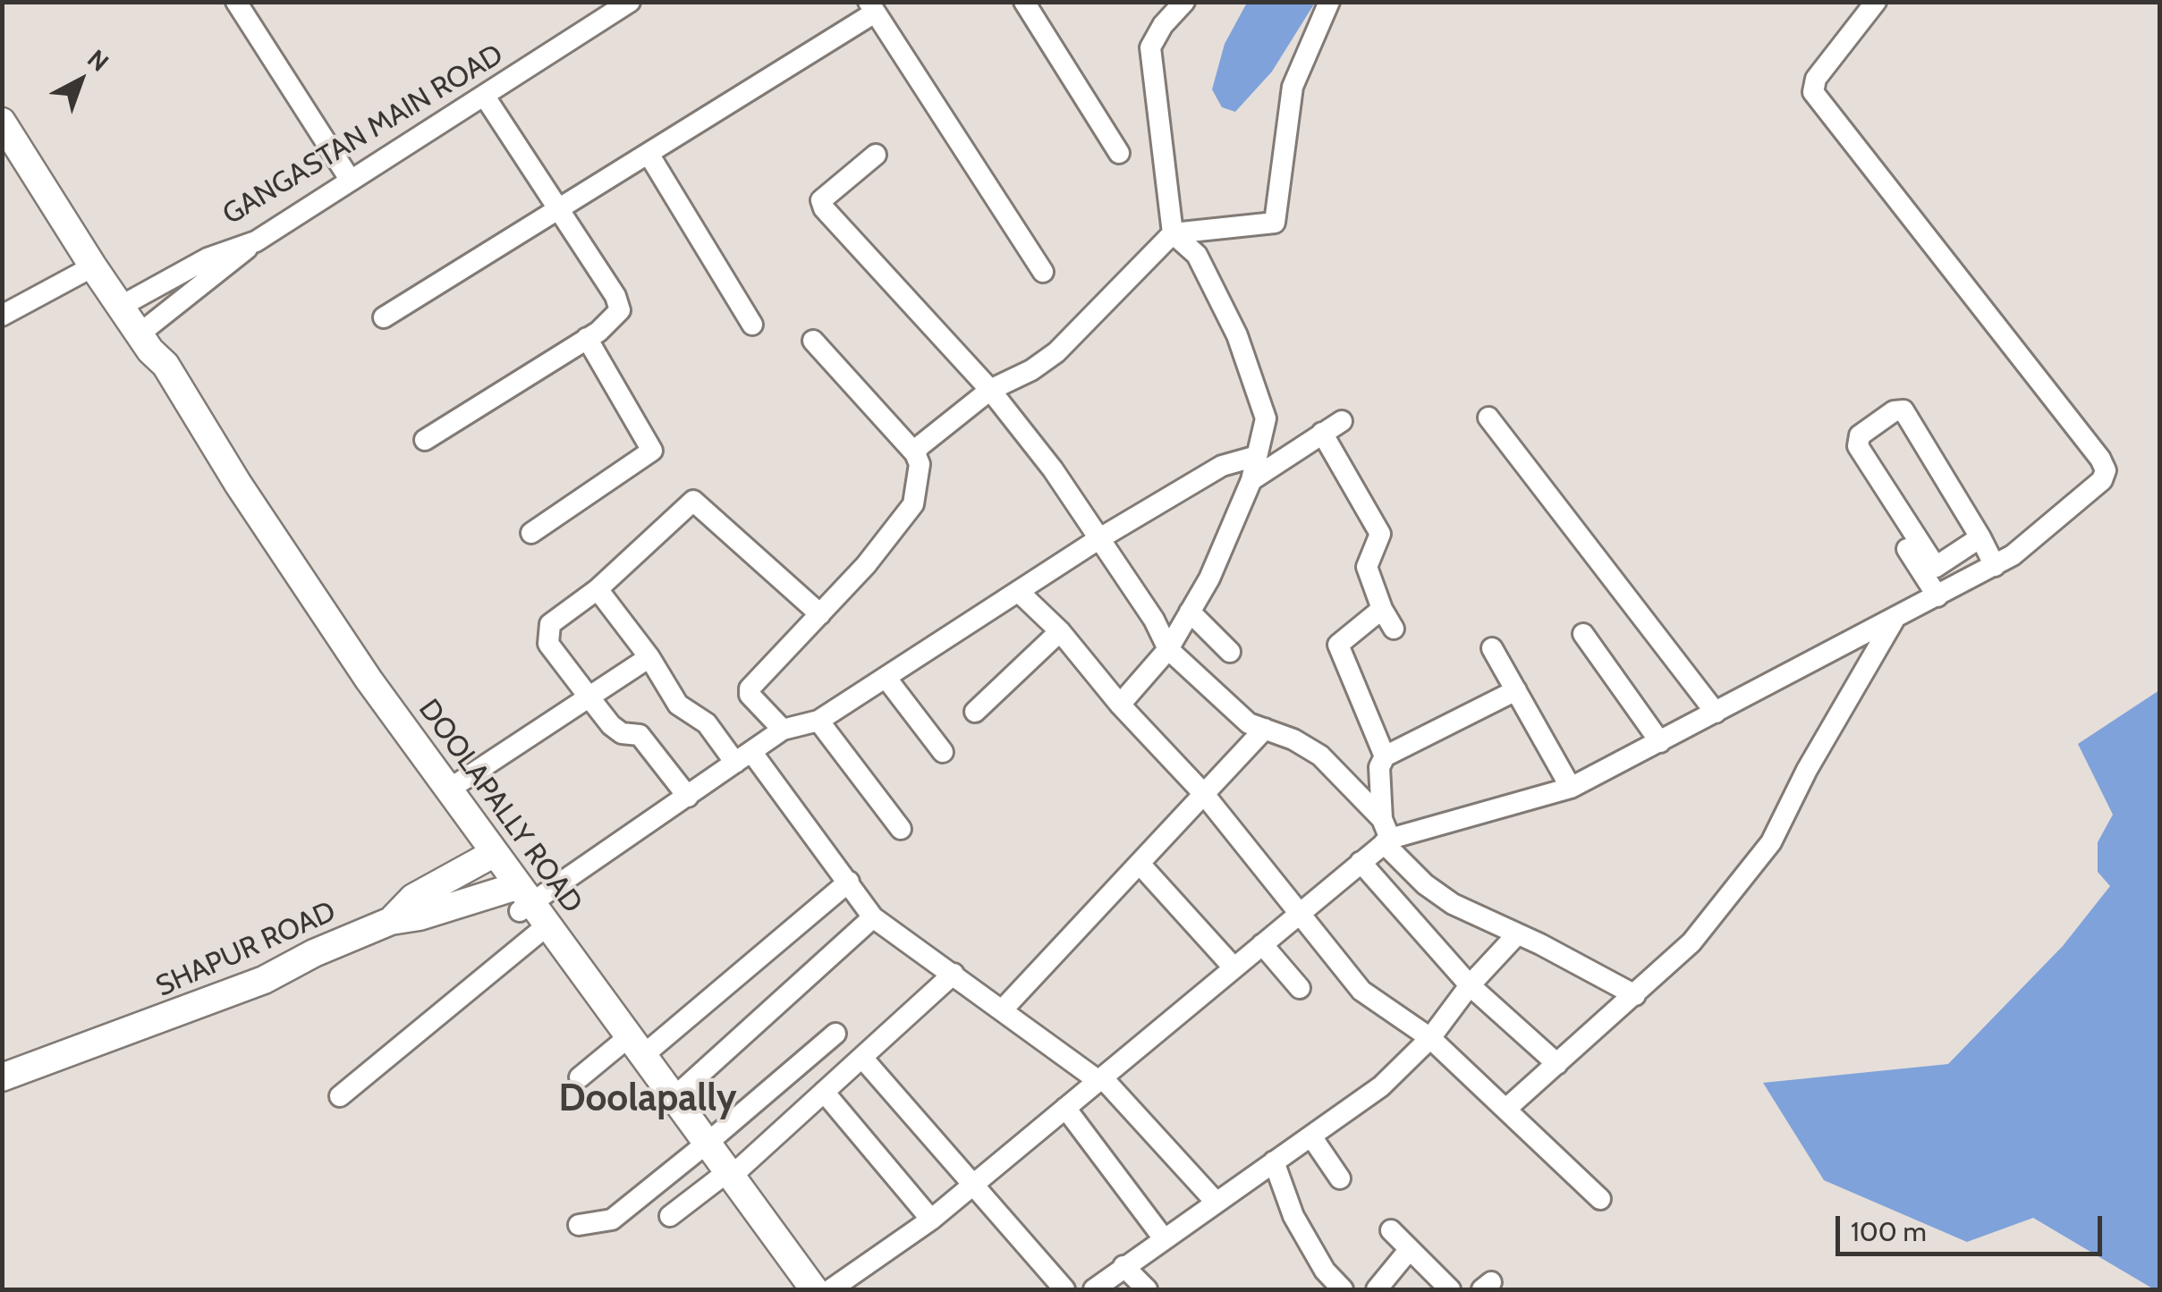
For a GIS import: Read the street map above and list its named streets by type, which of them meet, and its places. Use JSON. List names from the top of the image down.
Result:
{
  "streets": {
    "main road": ["DOOLAPALLY ROAD", "SHAPUR ROAD"],
    "street": ["GANGASTAN MAIN ROAD"]
  },
  "crossings": [
    ["GANGASTAN MAIN ROAD", "DOOLAPALLY ROAD"],
    ["DOOLAPALLY ROAD", "SHAPUR ROAD"]
  ],
  "districts": ["Doolapally"],
  "scale_bar": "100 m",
  "north": "top right"
}
